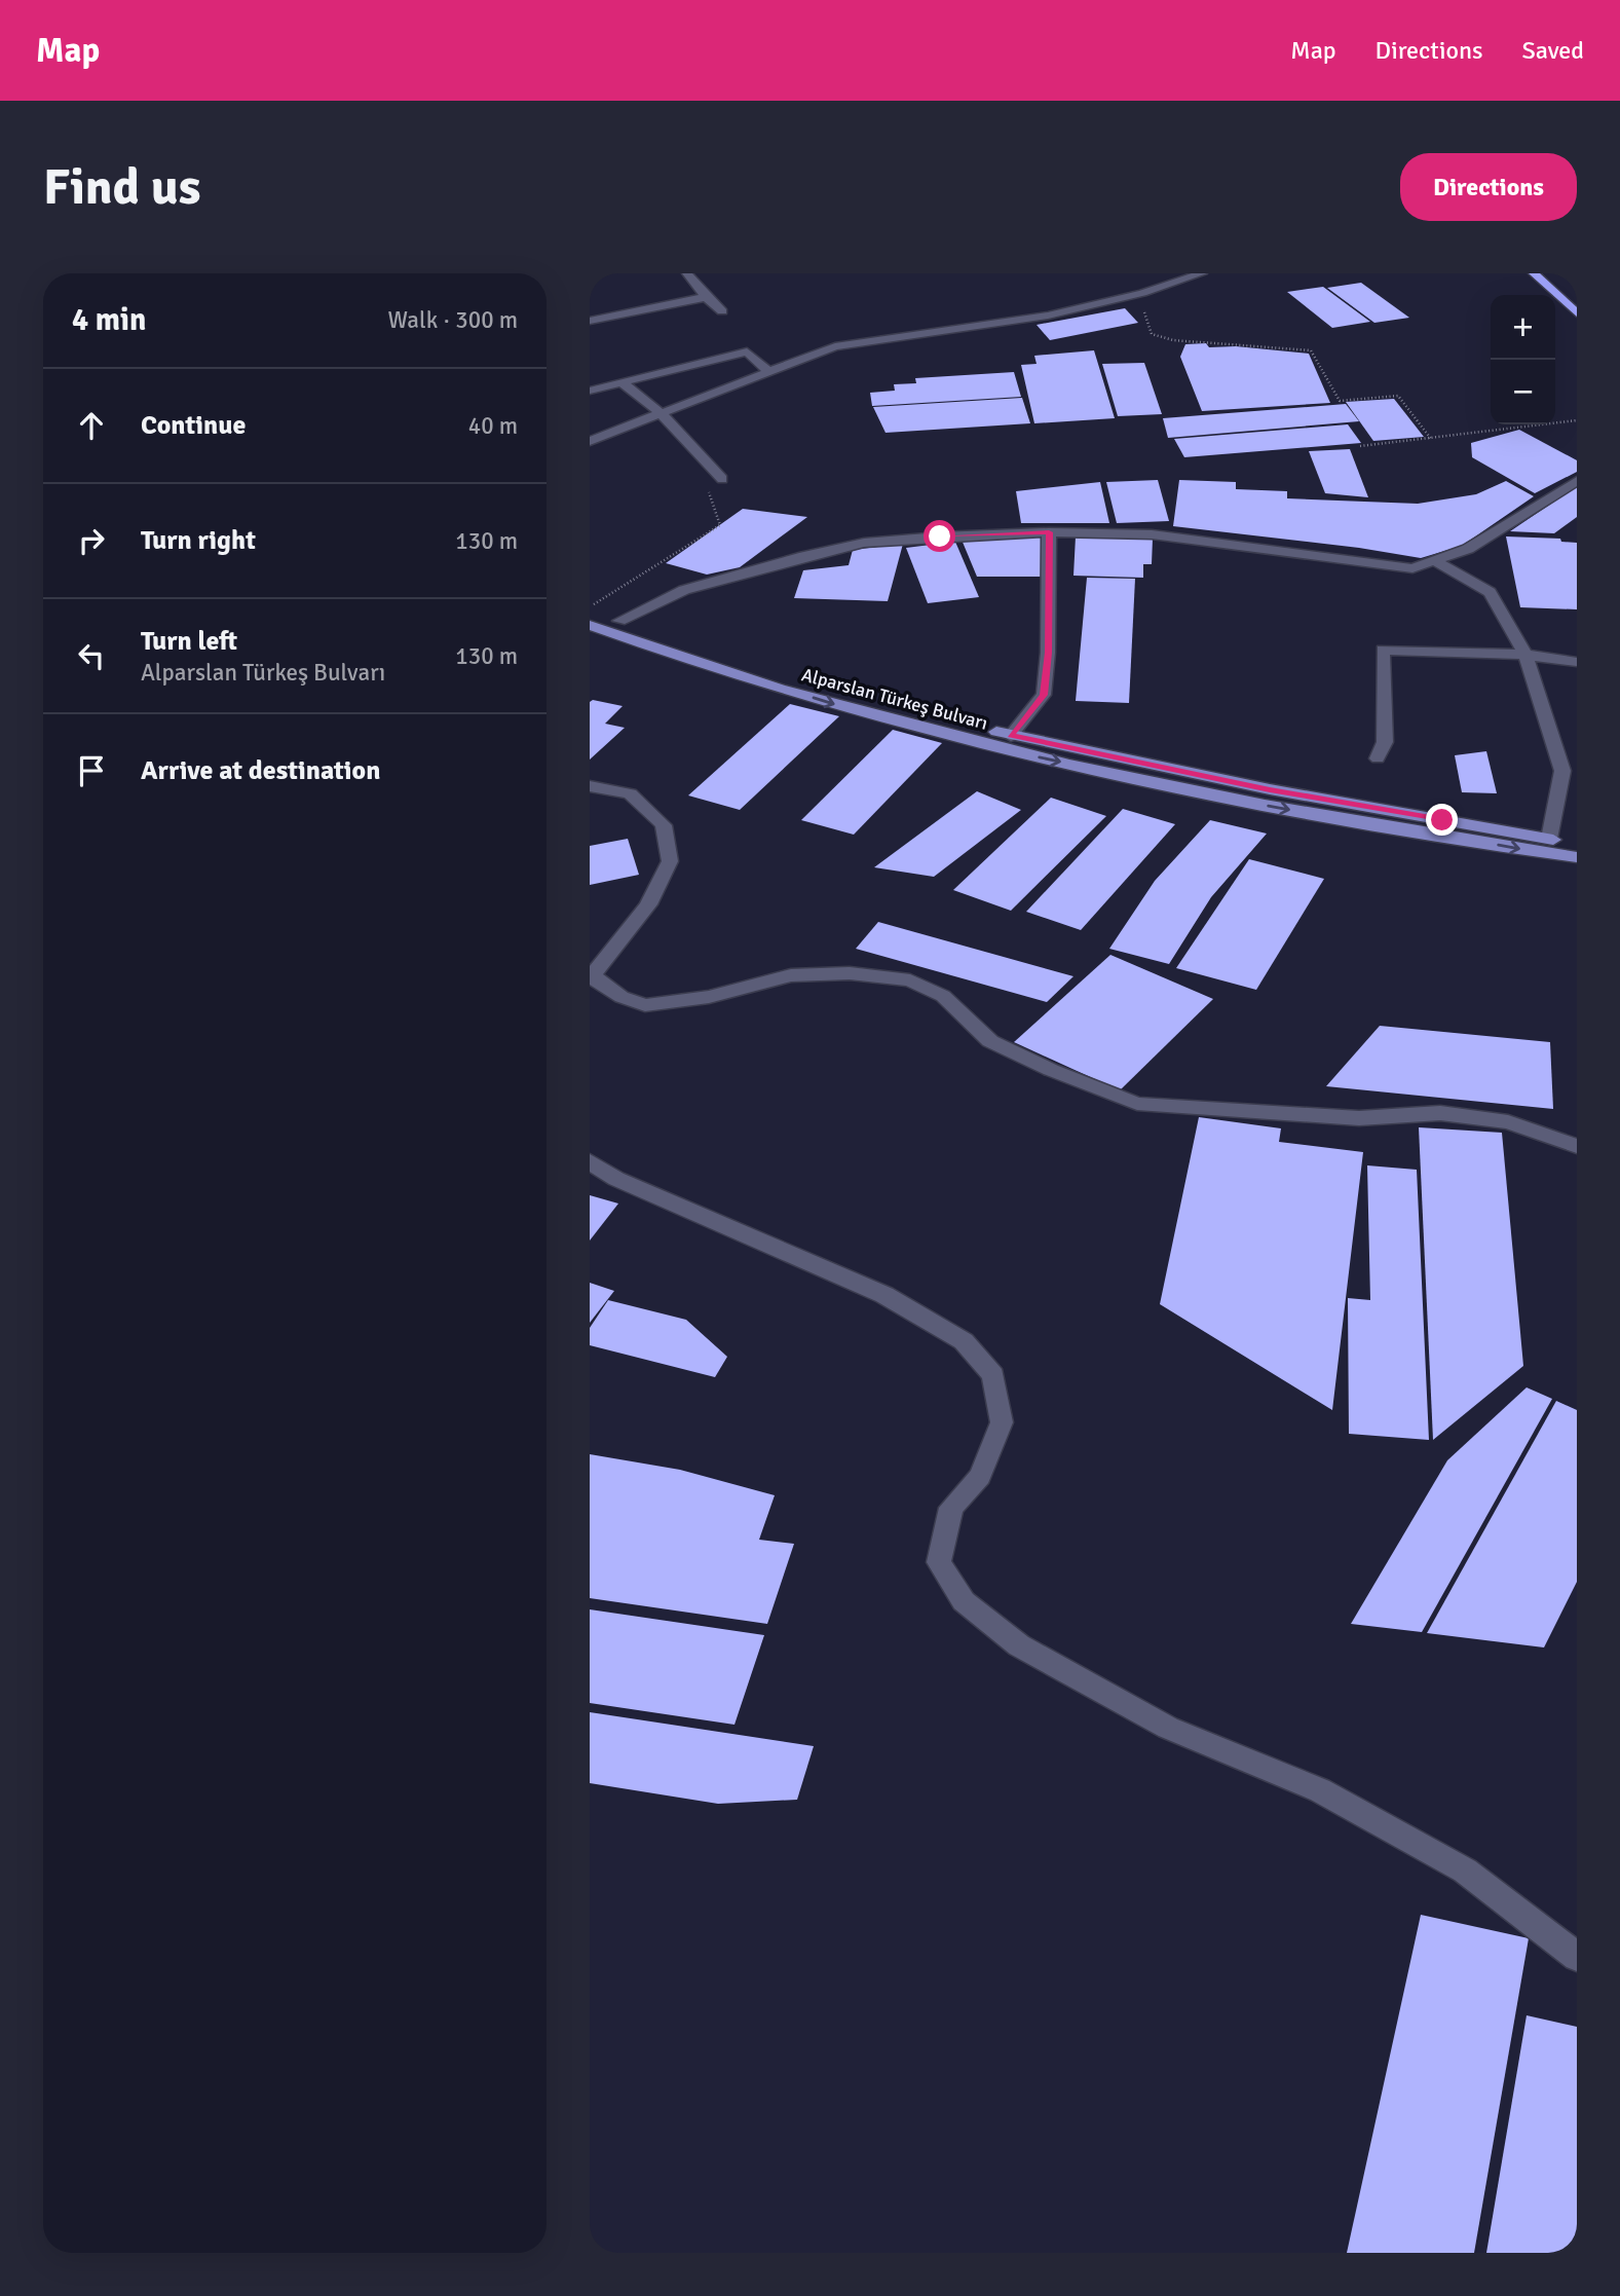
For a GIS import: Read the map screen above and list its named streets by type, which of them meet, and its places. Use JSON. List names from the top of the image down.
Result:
{
  "streets": {
    "main road": ["Alparslan Türkeş Bulvarı"]
  },
  "page": {
    "header": "Map",
    "nav": ["Map", "Directions", "Saved"],
    "buttons": "Directions",
    "title": "Find us",
    "heading": ["4 min", "Walk · 300 m"],
    "map_buttons": ["+", "−"],
    "list": [
      ["Continue", "40 m"],
      ["Turn right", "130 m"],
      ["Turn left", "Alparslan Türkeş Bulvarı", "130 m"],
      "Arrive at destination"
    ]
  }
}
